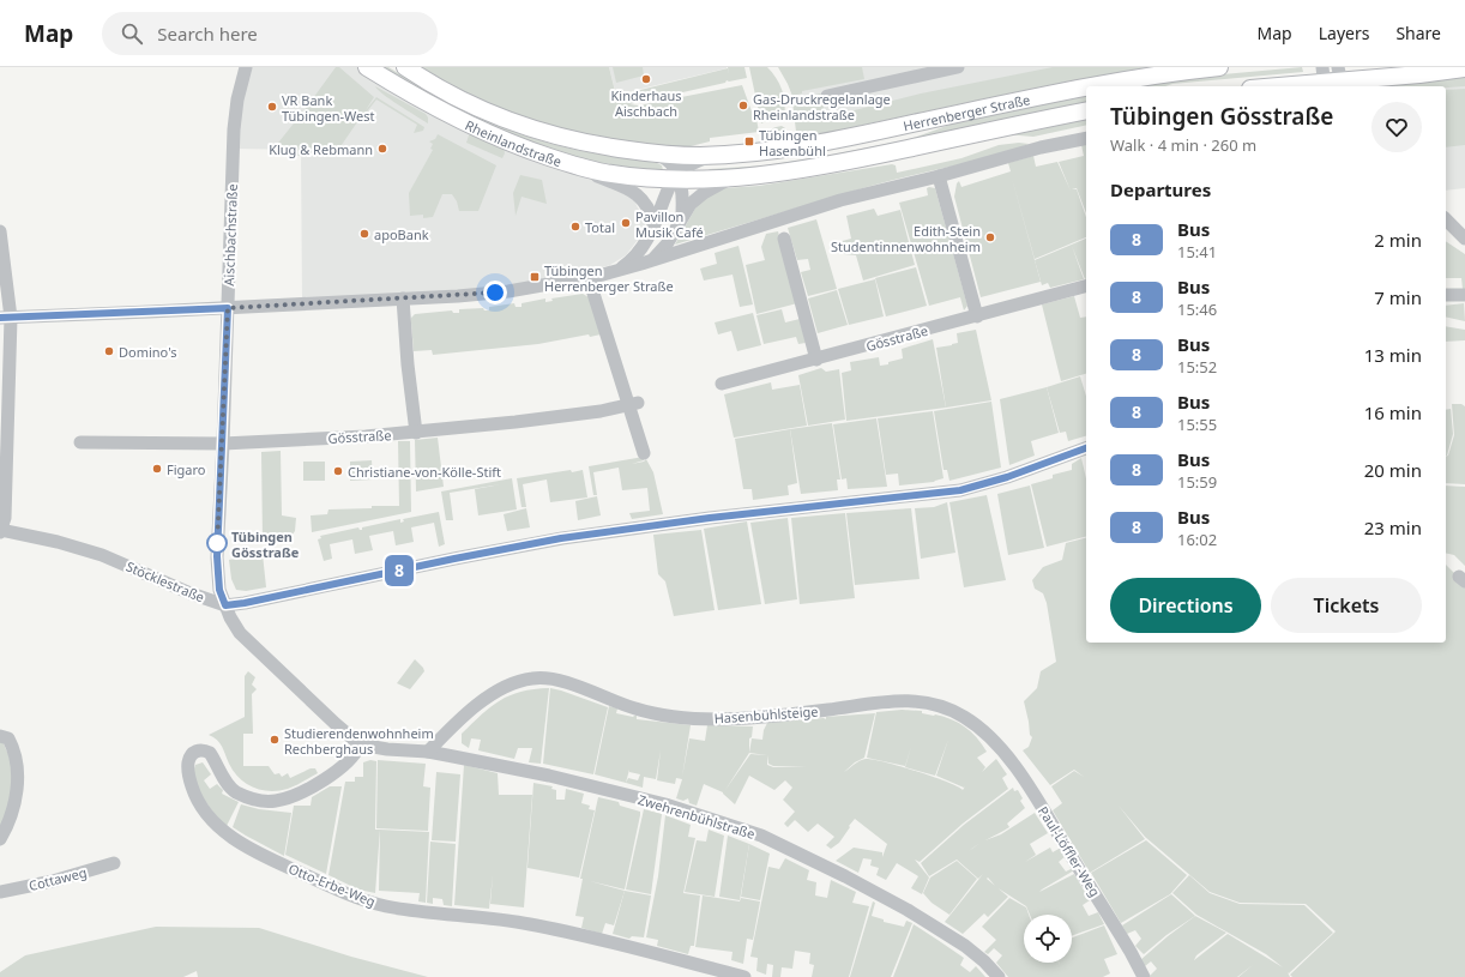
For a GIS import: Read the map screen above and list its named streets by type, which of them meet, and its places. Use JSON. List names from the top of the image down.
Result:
{
  "streets": {
    "main road": ["Herrenberger Straße", "Rheinlandstraße"],
    "street": [
      "Aischbachstraße",
      "Gösstraße",
      "Stöcklestraße",
      "Hasenbühlsteige",
      "Zwehrenbühlstraße",
      "Paul-Löffler-Weg",
      "Cottaweg",
      "Otto-Erbe-Weg"
    ]
  },
  "crossings": [
    ["Herrenberger Straße", "Rheinlandstraße"],
    ["Aischbachstraße", "Gösstraße"],
    ["Aischbachstraße", "Stöcklestraße"],
    ["Hasenbühlsteige", "Zwehrenbühlstraße"],
    ["Hasenbühlsteige", "Paul-Löffler-Weg"],
    ["Zwehrenbühlstraße", "Otto-Erbe-Weg"]
  ],
  "places": {
    "other": [
      "Kinderhaus Aischbach",
      "Gas-Druckregelanlage Rheinlandstraße",
      "VR Bank Tübingen-West",
      "Klug & Rebmann",
      "Pavillon Musik Café",
      "Total",
      "apoBank",
      "Edith-Stein Studentinnenwohnheim",
      "Domino's",
      "Figaro",
      "Christiane-von-Kölle-Stift",
      "Tübingen Gösstraße",
      "Studierendenwohnheim Rechberghaus"
    ],
    "transit": ["Tübingen Hasenbühl", "Tübingen Herrenberger Straße"]
  },
  "lines": ["bus line 8"],
  "page": {
    "header": "Map",
    "search": "Search here",
    "nav": ["Map", "Layers", "Share"],
    "on_map": "8",
    "heading": [
      ["Tübingen Gösstraße", "Walk · 4 min · 260 m"],
      "Departures"
    ],
    "list": [
      {
        "mark": "8",
        "name": "Bus",
        "note": "15:41",
        "value": "2 min"
      },
      {
        "mark": "8",
        "name": "Bus",
        "note": "15:46",
        "value": "7 min"
      },
      {
        "mark": "8",
        "name": "Bus",
        "note": "15:52",
        "value": "13 min"
      },
      {
        "mark": "8",
        "name": "Bus",
        "note": "15:55",
        "value": "16 min"
      },
      {
        "mark": "8",
        "name": "Bus",
        "note": "15:59",
        "value": "20 min"
      },
      {
        "mark": "8",
        "name": "Bus",
        "note": "16:02",
        "value": "23 min"
      }
    ],
    "buttons": ["Directions", "Tickets"]
  }
}
